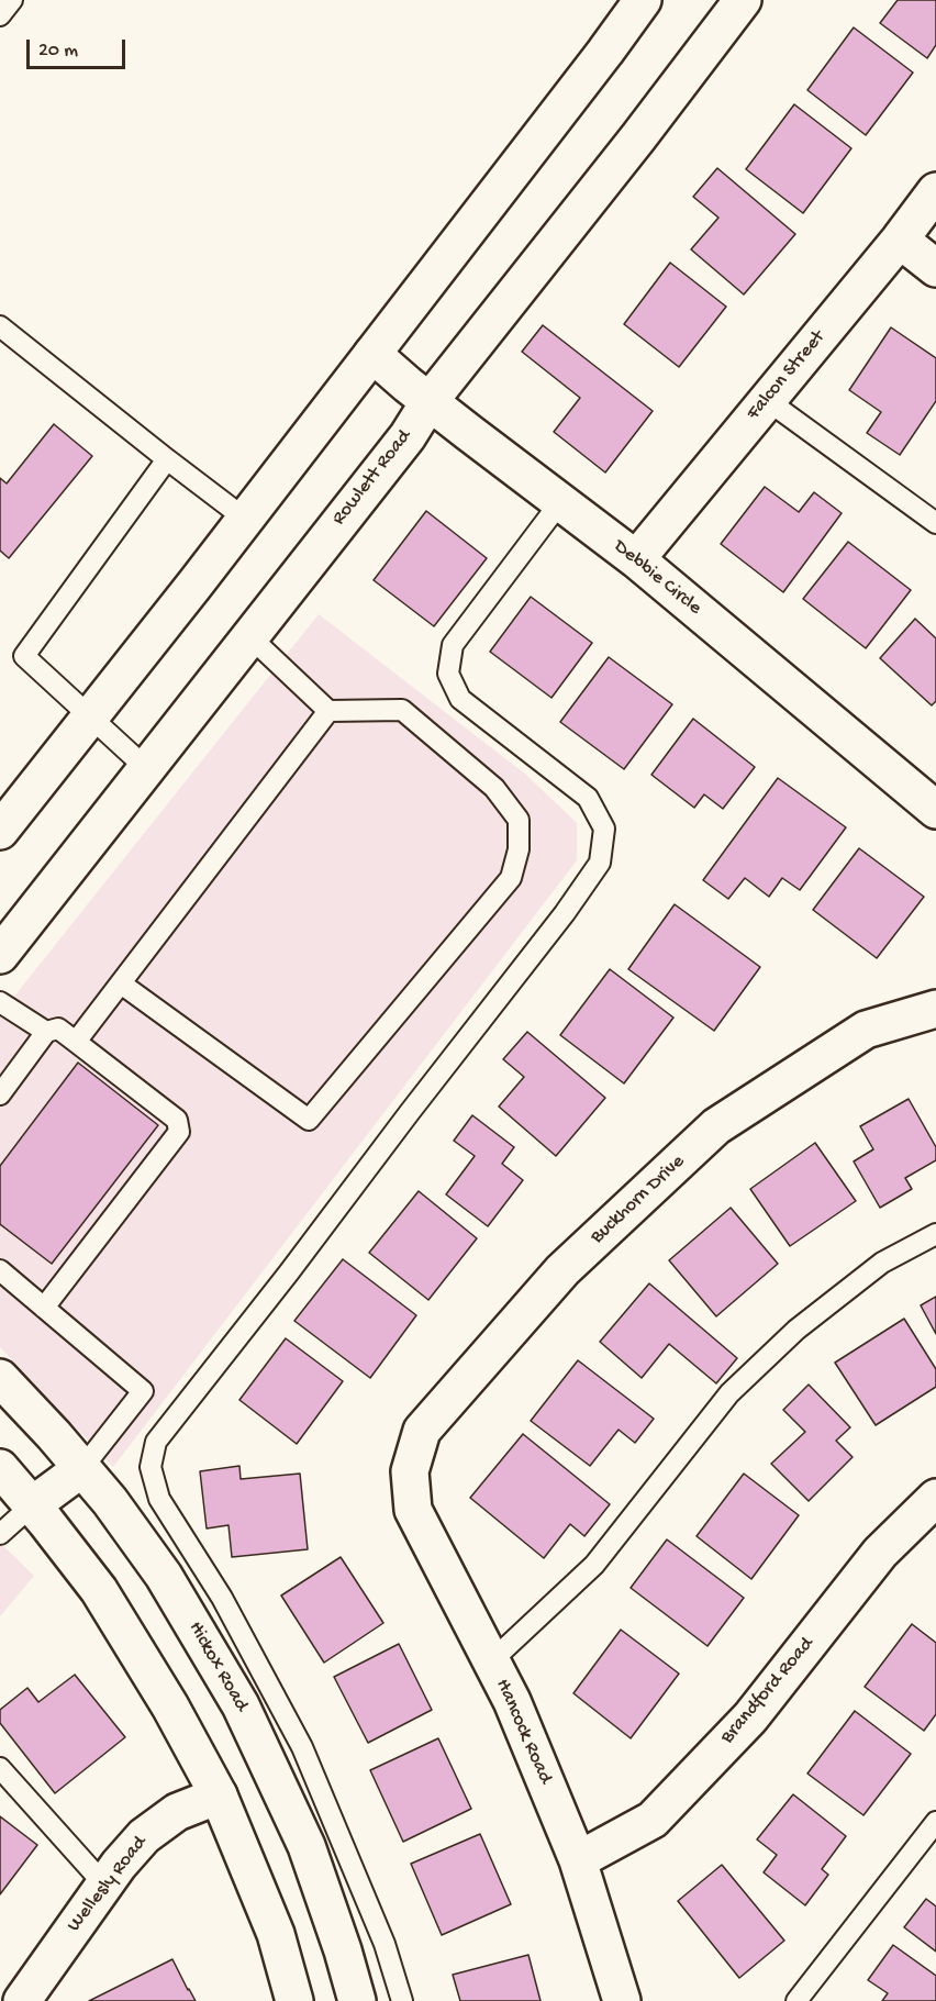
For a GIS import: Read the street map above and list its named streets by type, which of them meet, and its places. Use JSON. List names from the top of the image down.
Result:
{
  "streets": {
    "street": [
      "Falcon Street",
      "Rowlett Road",
      "Debbie Circle",
      "Buckhorn Drive",
      "Hickox Road",
      "Brandford Road",
      "Hancock Road",
      "Wellesly Road"
    ]
  },
  "crossings": [
    ["Falcon Street", "Debbie Circle"],
    ["Rowlett Road", "Debbie Circle"],
    ["Buckhorn Drive", "Hancock Road"],
    ["Brandford Road", "Hancock Road"]
  ],
  "scale_bar": "20 m"
}
